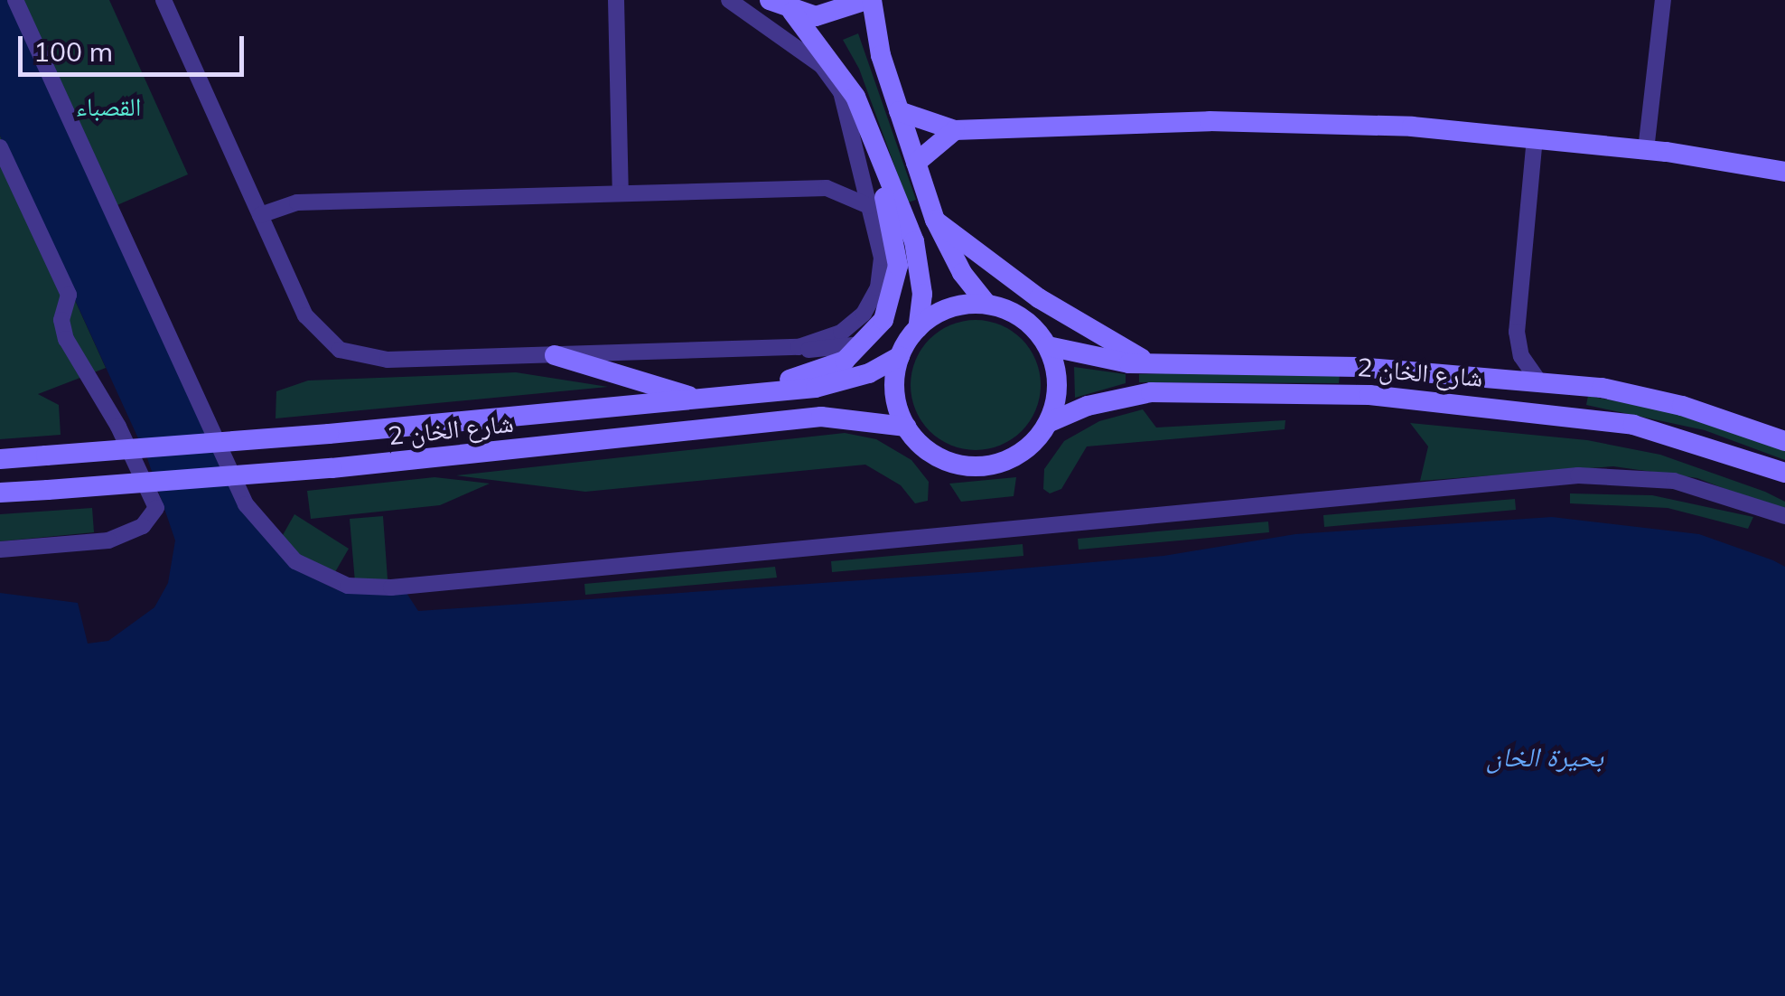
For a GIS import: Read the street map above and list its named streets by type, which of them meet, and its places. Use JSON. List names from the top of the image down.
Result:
{
  "streets": {
    "main road": ["شارع الخان 2"]
  },
  "water": ["بحيرة الخان"],
  "parks": ["القصباء"],
  "scale_bar": "100 m"
}
